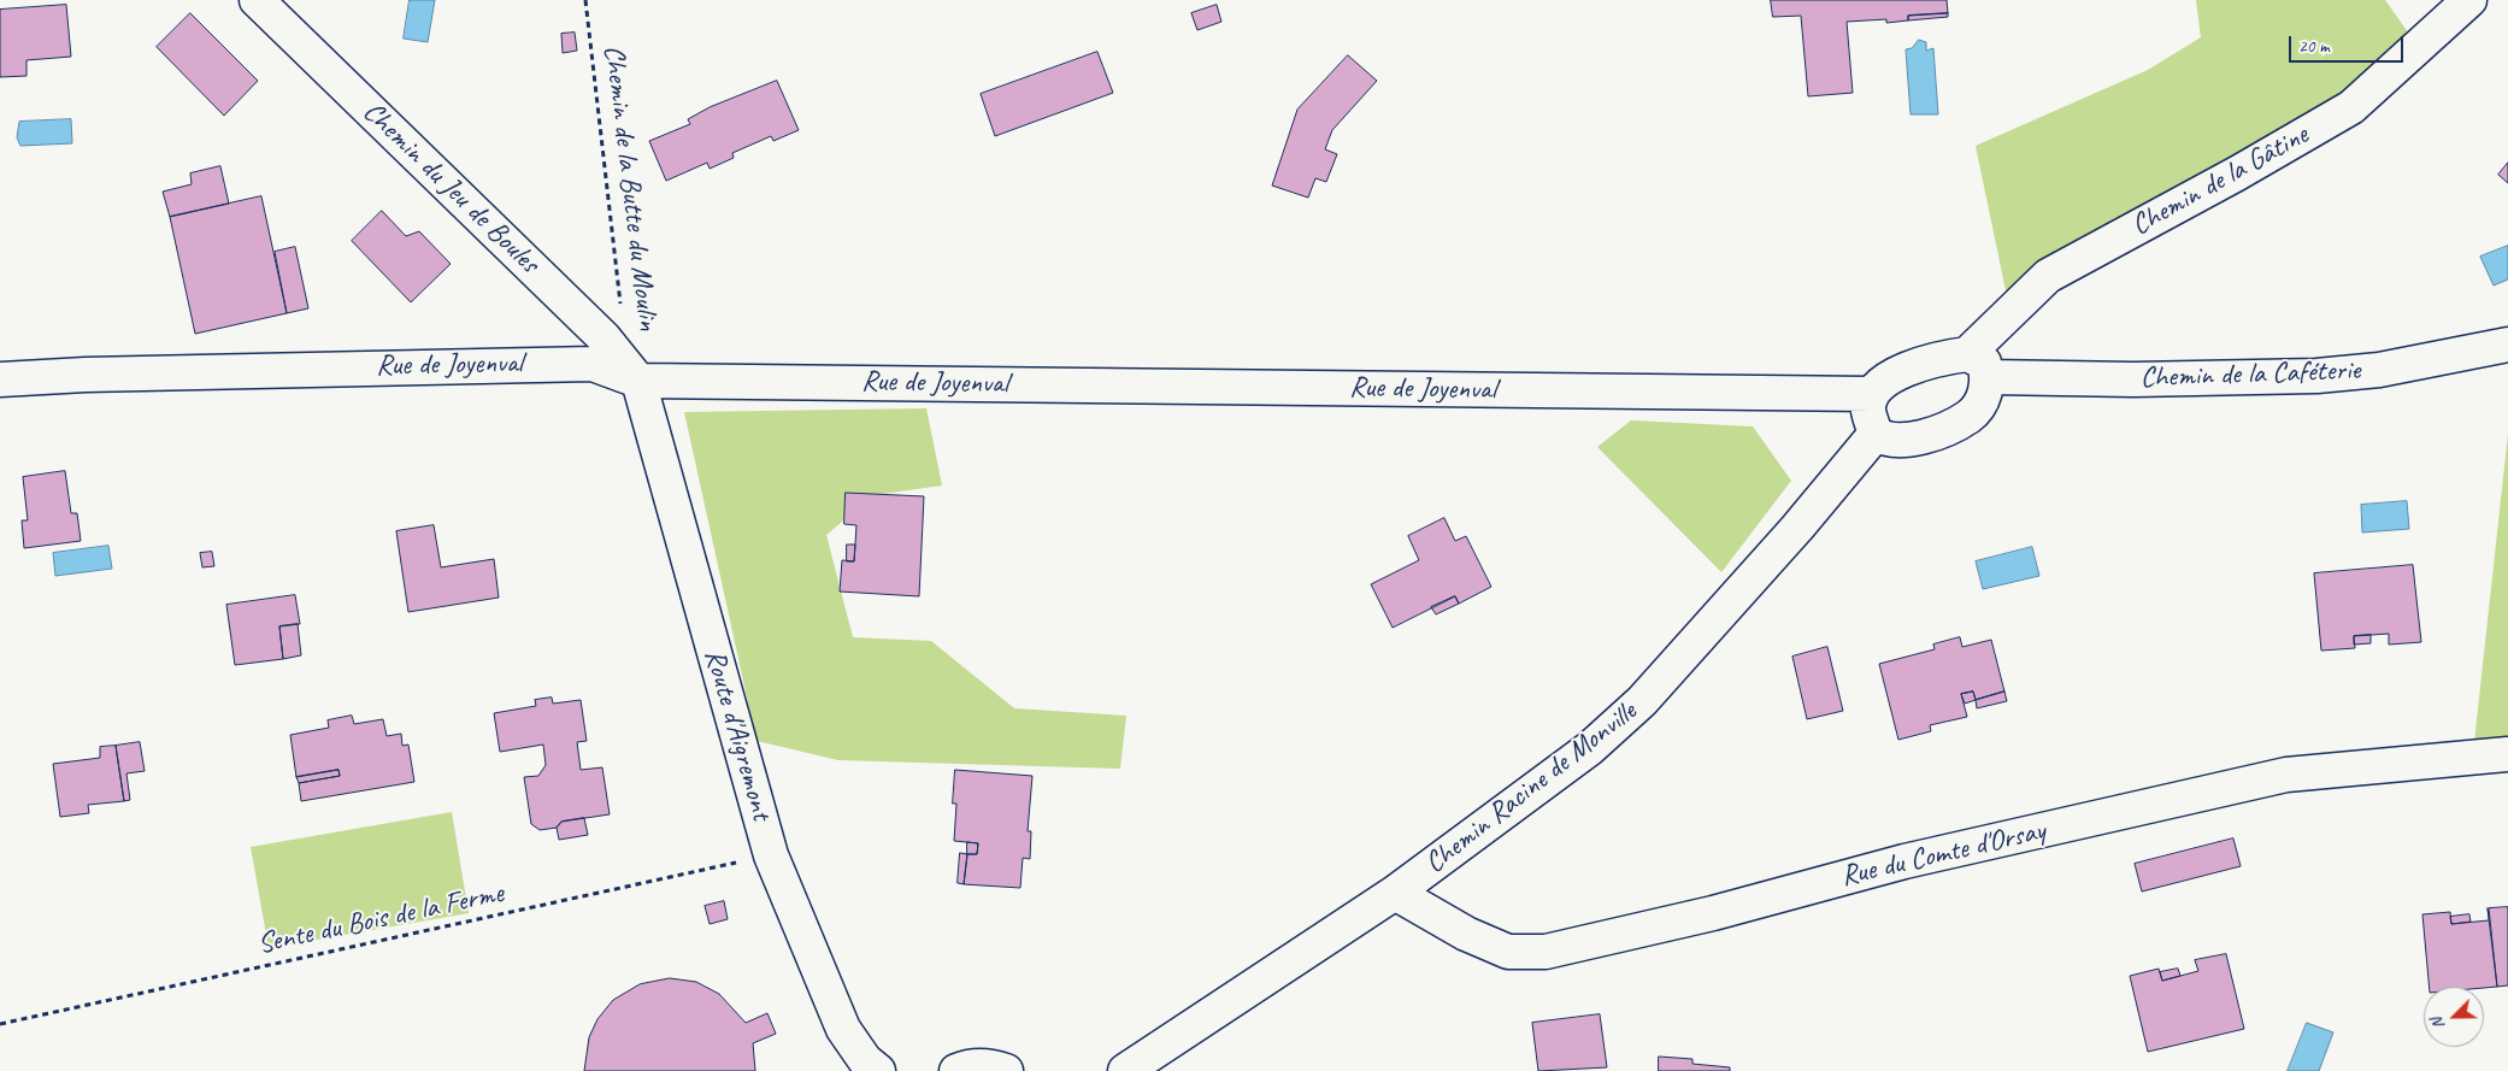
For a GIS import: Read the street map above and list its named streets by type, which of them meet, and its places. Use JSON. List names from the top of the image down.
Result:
{
  "streets": {
    "street": [
      "Chemin de la Gâtine",
      "Chemin du Jeu de Boules",
      "Rue de Joyenval",
      "Chemin de la Caféterie",
      "Route d'Aigremont",
      "Chemin Racine de Monville",
      "Rue du Comte d'Orsay"
    ],
    "path": ["Chemin de la Butte du Moulin", "Sente du Bois de la Ferme"]
  },
  "crossings": [
    ["Chemin de la Gâtine", "Rue de Joyenval"],
    ["Chemin de la Gâtine", "Chemin de la Caféterie"],
    ["Chemin de la Gâtine", "Chemin Racine de Monville"],
    ["Chemin du Jeu de Boules", "Rue de Joyenval"],
    ["Chemin du Jeu de Boules", "Route d'Aigremont"],
    ["Rue de Joyenval", "Chemin de la Caféterie"],
    ["Rue de Joyenval", "Route d'Aigremont"],
    ["Rue de Joyenval", "Chemin Racine de Monville"],
    ["Chemin de la Caféterie", "Chemin Racine de Monville"],
    ["Route d'Aigremont", "Sente du Bois de la Ferme"],
    ["Chemin Racine de Monville", "Rue du Comte d'Orsay"]
  ],
  "scale_bar": "20 m",
  "north": "bottom left"
}
